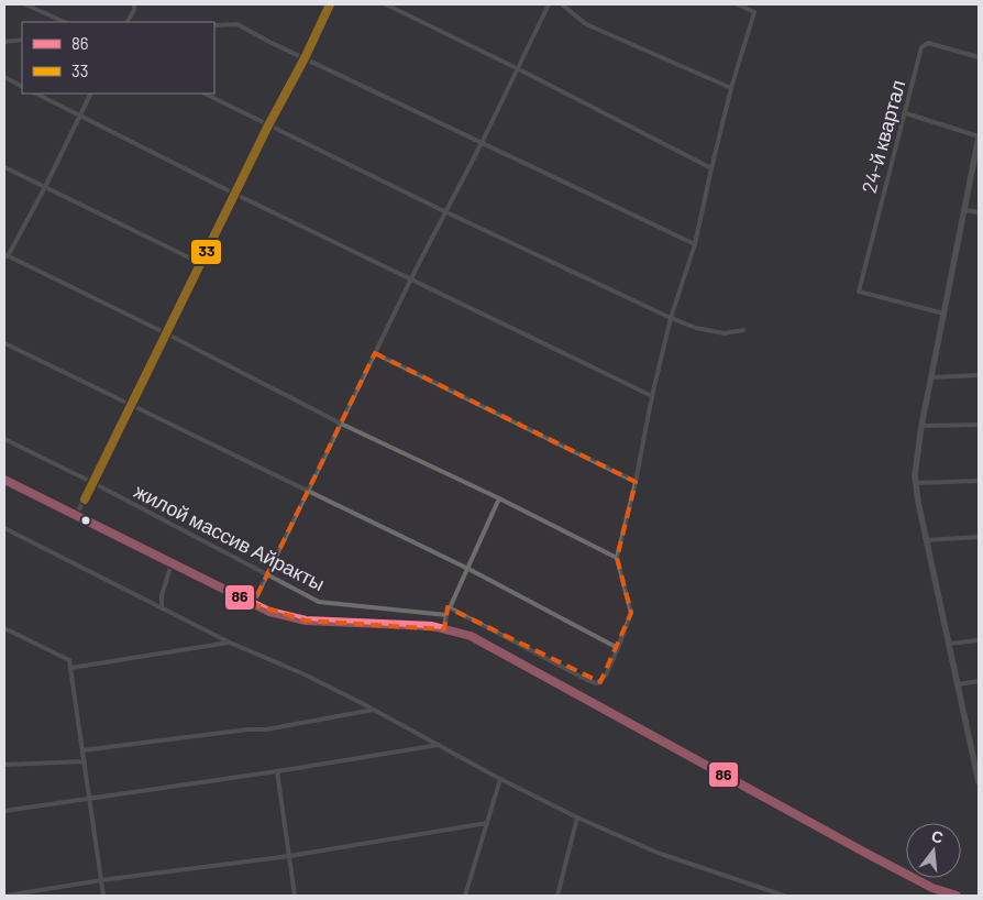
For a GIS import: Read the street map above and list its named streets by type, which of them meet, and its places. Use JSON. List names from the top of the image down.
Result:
{
  "streets": {
    "street": ["24-й квартал", "жилой массив Айракты"]
  },
  "lines": ["transit line 33", "transit line 86"],
  "legend": ["86", "33"],
  "north": "top"
}
